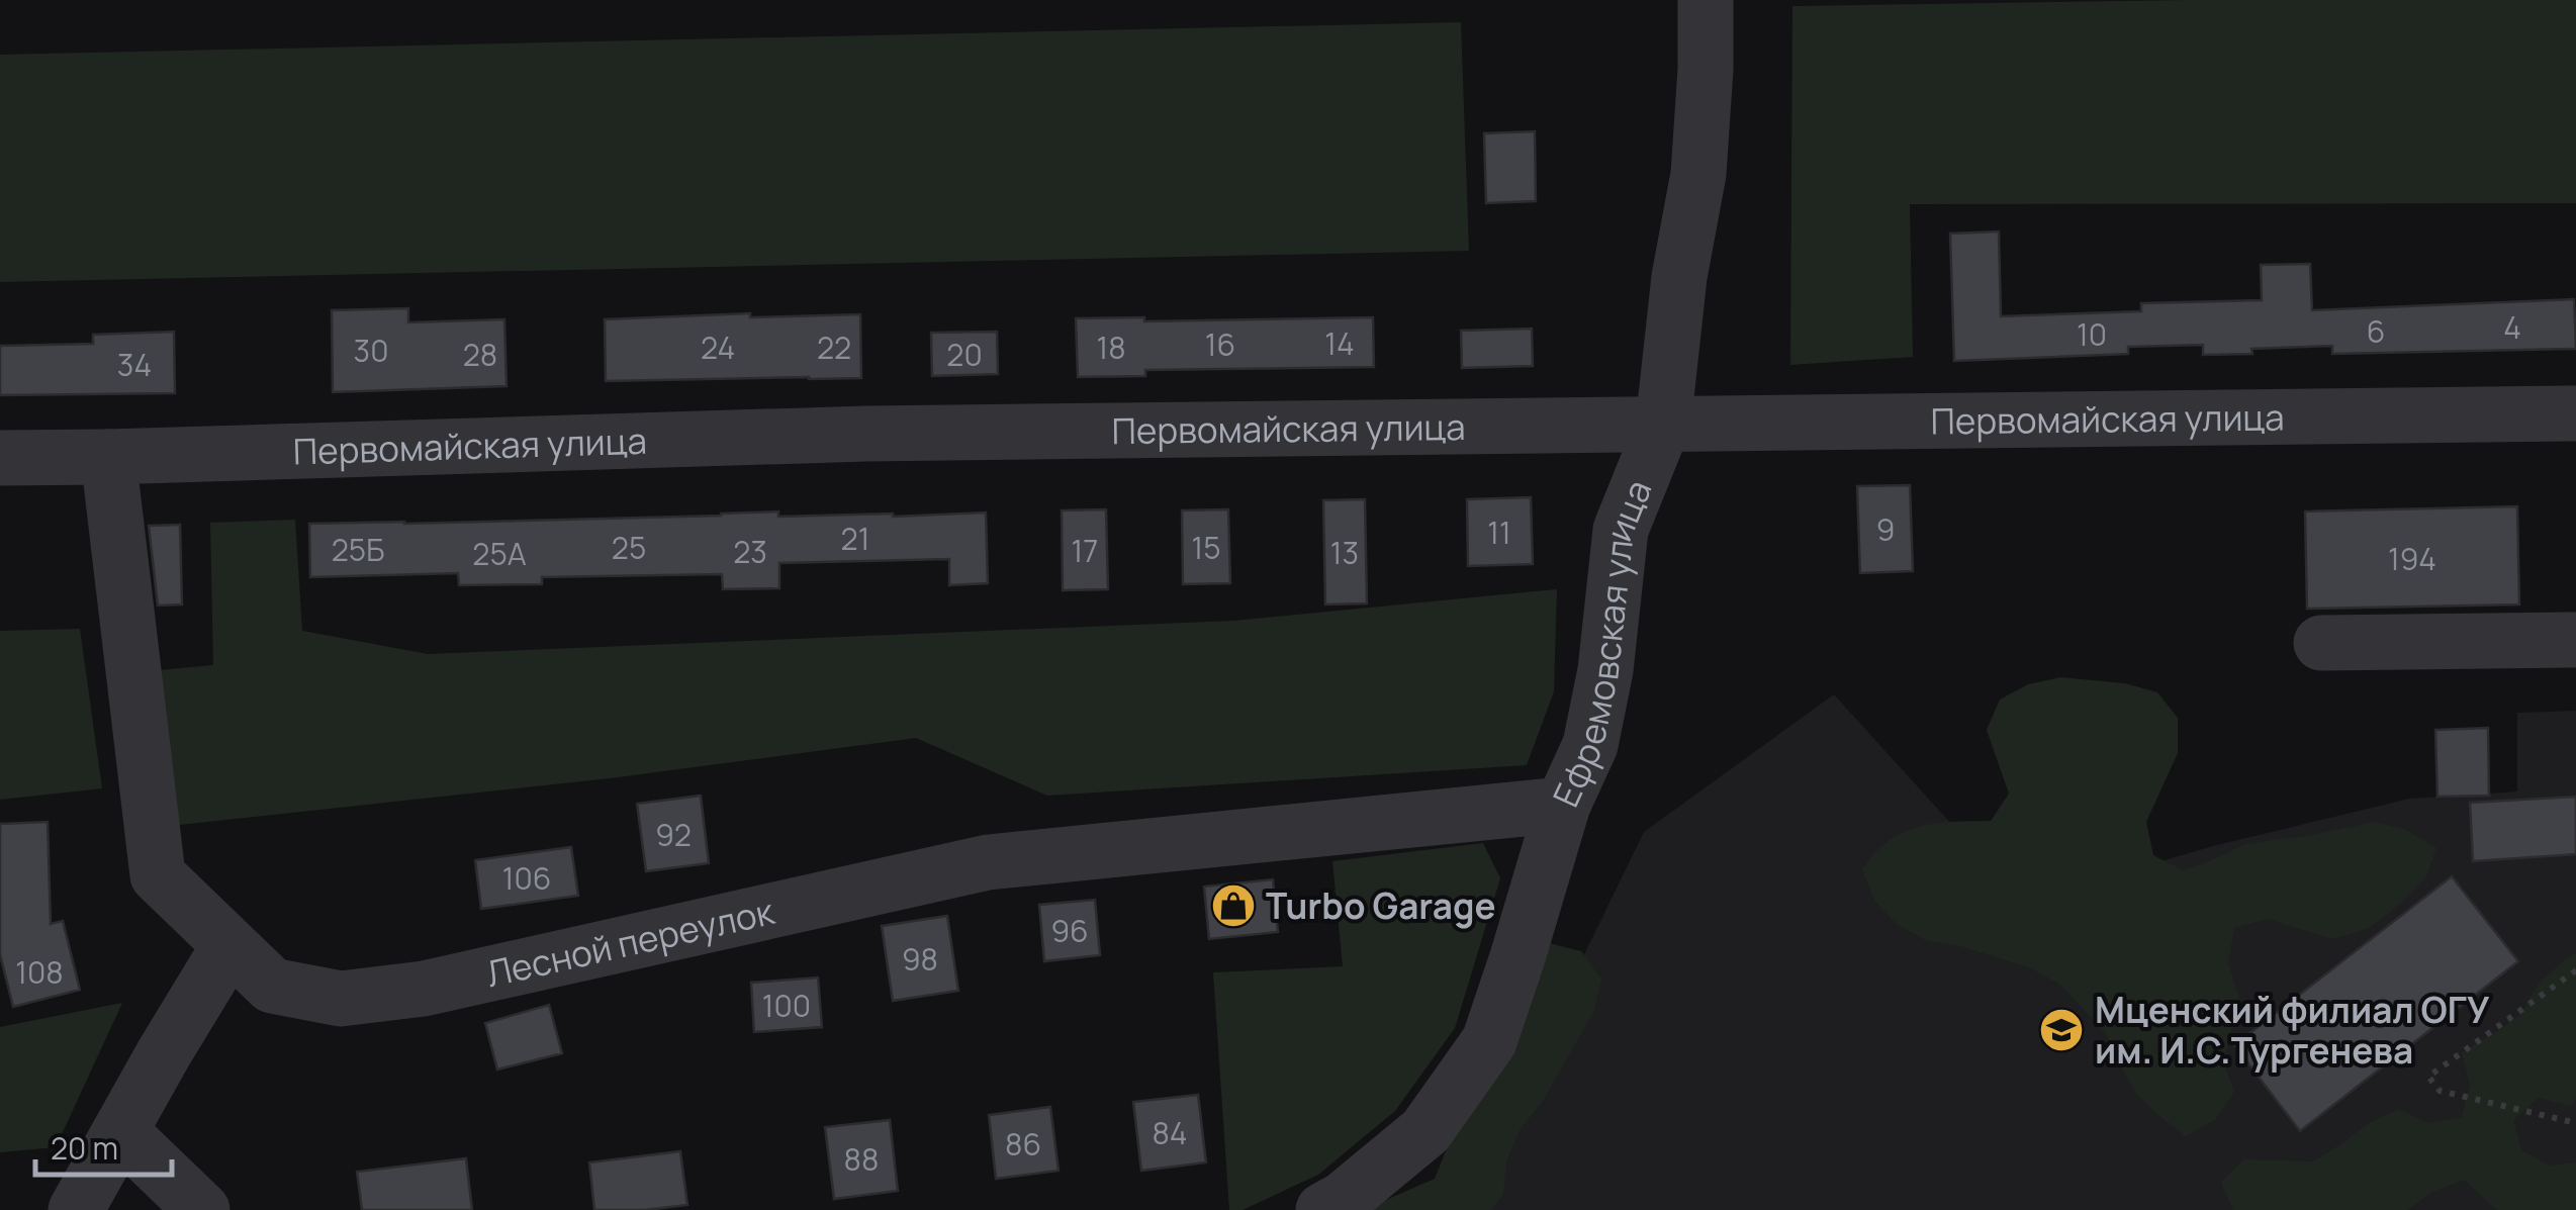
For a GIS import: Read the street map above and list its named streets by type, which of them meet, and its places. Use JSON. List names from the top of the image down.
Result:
{
  "streets": {
    "street": ["Первомайская улица", "Ефремовская улица", "Лесной переулок"]
  },
  "crossings": [
    ["Первомайская улица", "Ефремовская улица"],
    ["Первомайская улица", "Лесной переулок"],
    ["Ефремовская улица", "Лесной переулок"]
  ],
  "places": {
    "shop": ["Turbo Garage"],
    "school or university": ["Мценский филиал ОГУ им. И.С.Тургенева"]
  },
  "house_numbers": [
    "4",
    "6",
    "10",
    "14",
    "16",
    "24",
    "22",
    "18",
    "30",
    "28",
    "20",
    "34",
    "9",
    "11",
    "21",
    "25",
    "15",
    "25Б",
    "17",
    "23",
    "13",
    "25А",
    "194",
    "92",
    "106",
    "96",
    "98",
    "108",
    "100",
    "84",
    "86",
    "88"
  ],
  "scale_bar": "20 m"
}
